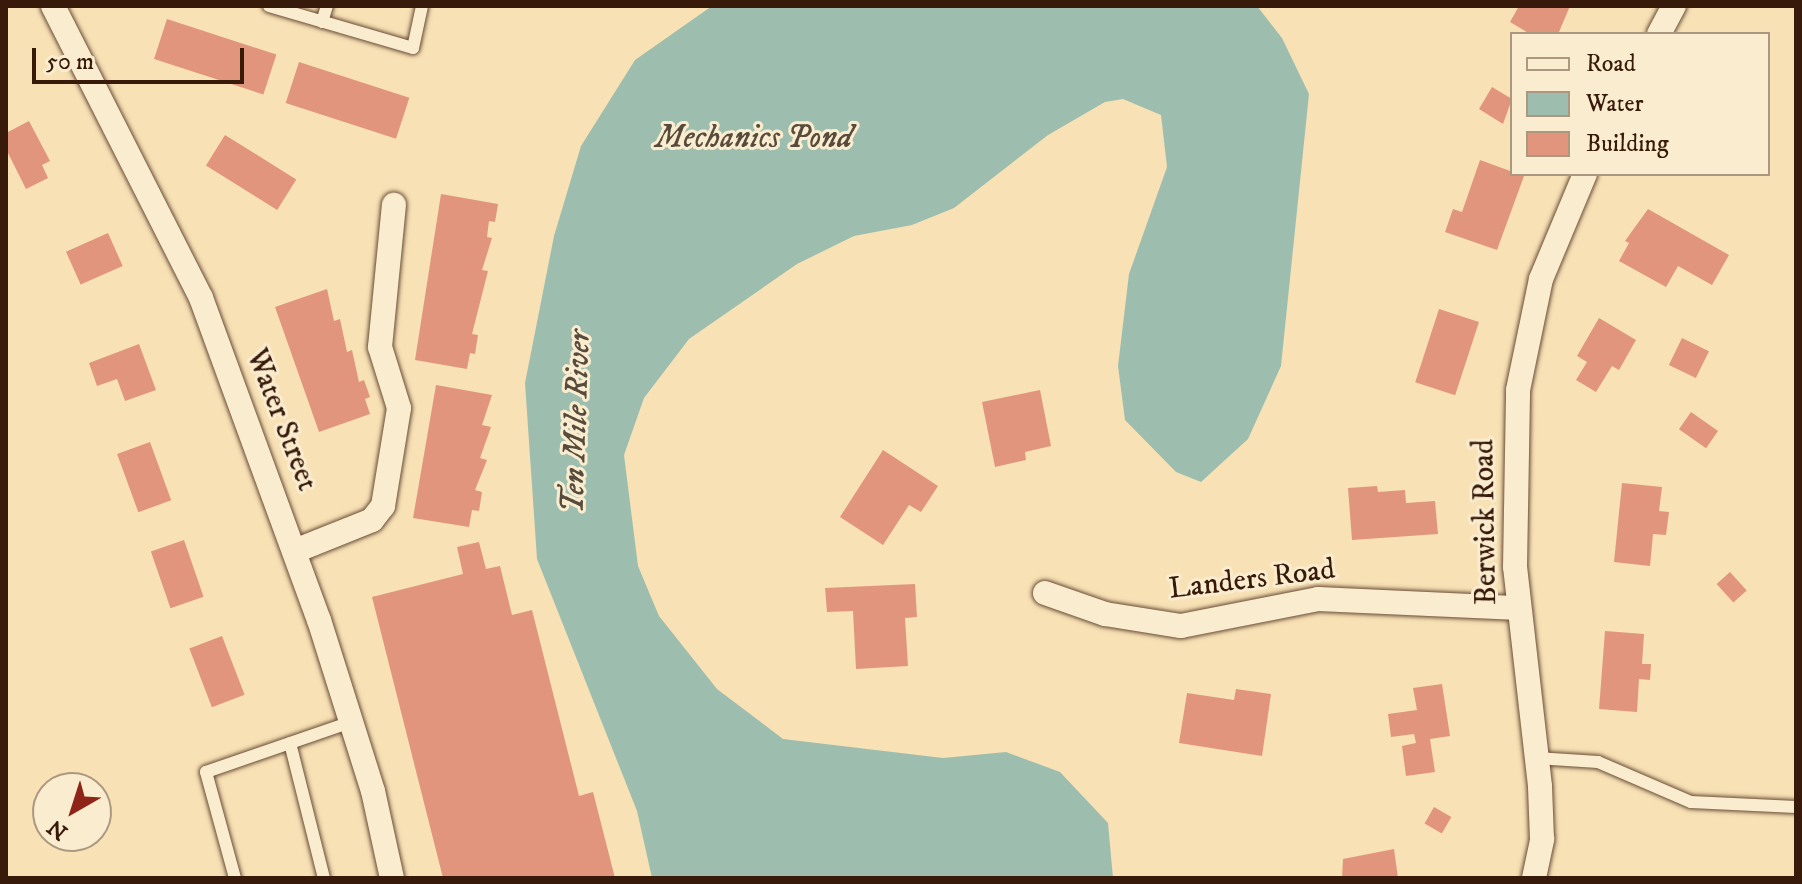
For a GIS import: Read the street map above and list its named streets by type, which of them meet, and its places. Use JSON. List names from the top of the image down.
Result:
{
  "streets": {
    "street": ["Water Street", "Berwick Road", "Landers Road"]
  },
  "crossings": [
    ["Berwick Road", "Landers Road"]
  ],
  "water": ["Mechanics Pond", "Ten Mile River"],
  "legend": ["Road", "Water", "Building"],
  "scale_bar": "50 m",
  "north": "bottom left"
}
